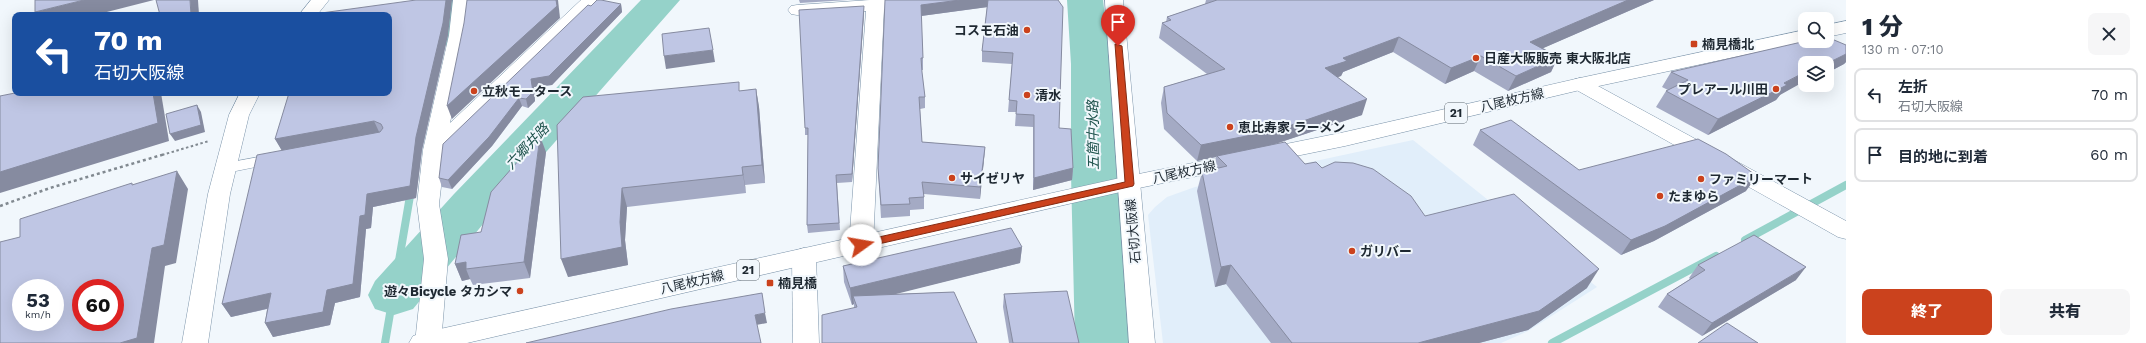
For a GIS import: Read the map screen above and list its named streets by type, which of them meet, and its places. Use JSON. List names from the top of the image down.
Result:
{
  "streets": {
    "street": ["八尾枚方線", "21", "石切大阪線"]
  },
  "crossings": [
    ["八尾枚方線", "石切大阪線"]
  ],
  "water": ["五箇中水路", "六郷井路"],
  "places": {
    "other": [
      "コスモ石油",
      "日産大阪販売 東大阪北店",
      "プレアール川田",
      "立秋モータース",
      "清水",
      "恵比寿家 ラーメン",
      "サイゼリヤ",
      "ファミリーマート",
      "たまゆら",
      "ガリバー",
      "遊々Bicycle タカシマ"
    ],
    "transit": ["楠見橋北", "楠見橋"]
  },
  "page": {
    "heading": ["1 分", "130 m · 07:10"],
    "turn": ["70 m", "石切大阪線"],
    "list": [
      {
        "name": "左折",
        "note": "石切大阪線",
        "value": "70 m"
      },
      {
        "name": "目的地に到着",
        "value": "60 m"
      }
    ],
    "speed": "53 km/h",
    "limit": "60",
    "buttons": ["終了", "共有"]
  }
}
